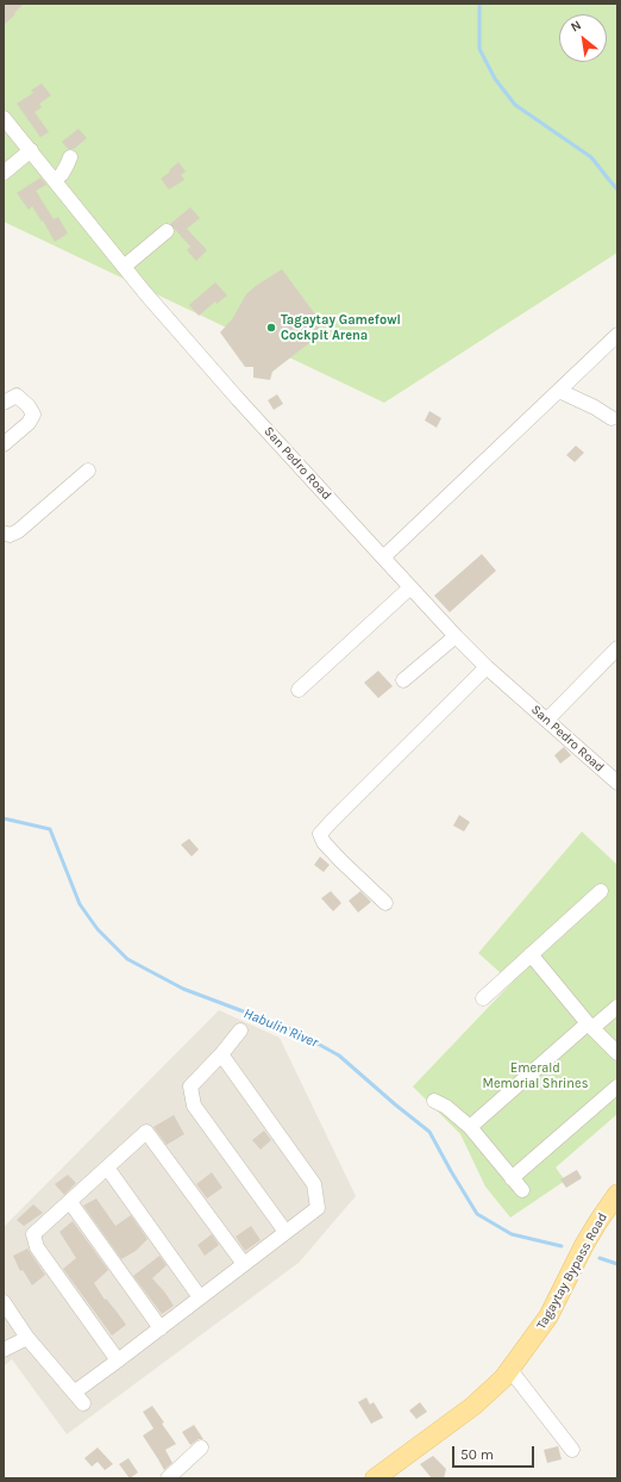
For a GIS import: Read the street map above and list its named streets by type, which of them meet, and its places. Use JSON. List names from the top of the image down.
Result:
{
  "streets": {
    "main road": ["Tagaytay Bypass Road"],
    "street": ["San Pedro Road"]
  },
  "water": ["Habulin River"],
  "parks": ["Emerald Memorial Shrines"],
  "places": ["Tagaytay Gamefowl Cockpit Arena"],
  "scale_bar": "50 m",
  "north": "top left"
}
